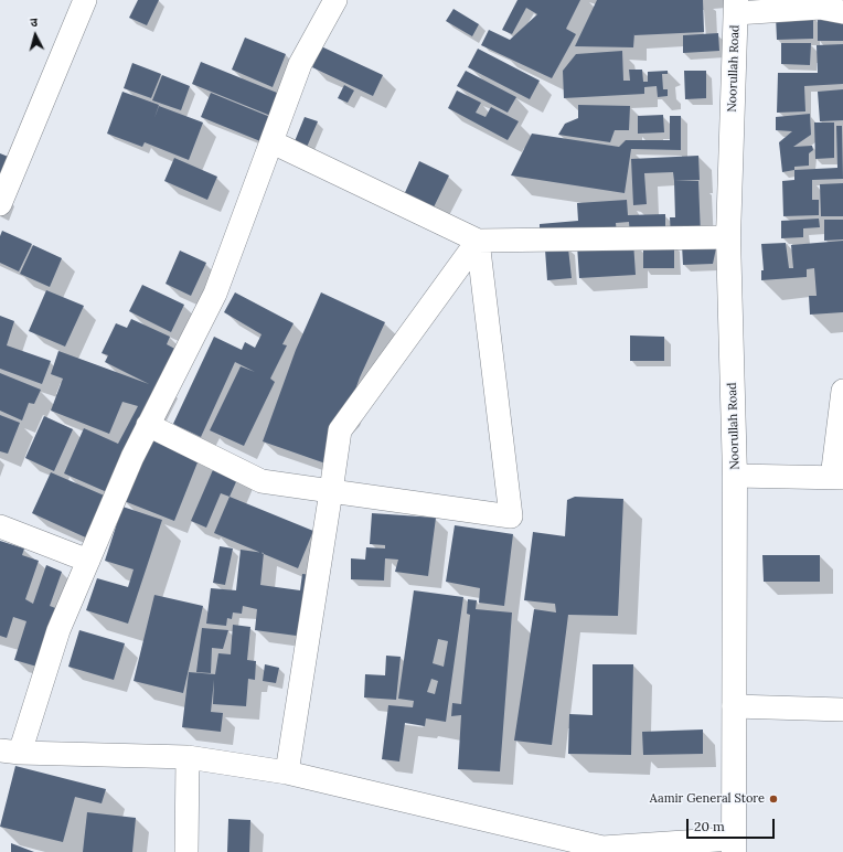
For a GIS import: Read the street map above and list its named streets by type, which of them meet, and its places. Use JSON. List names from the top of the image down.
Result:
{
  "streets": {
    "main road": ["Noorullah Road"]
  },
  "places": ["Aamir General Store"],
  "scale_bar": "20 m",
  "north": "top"
}
